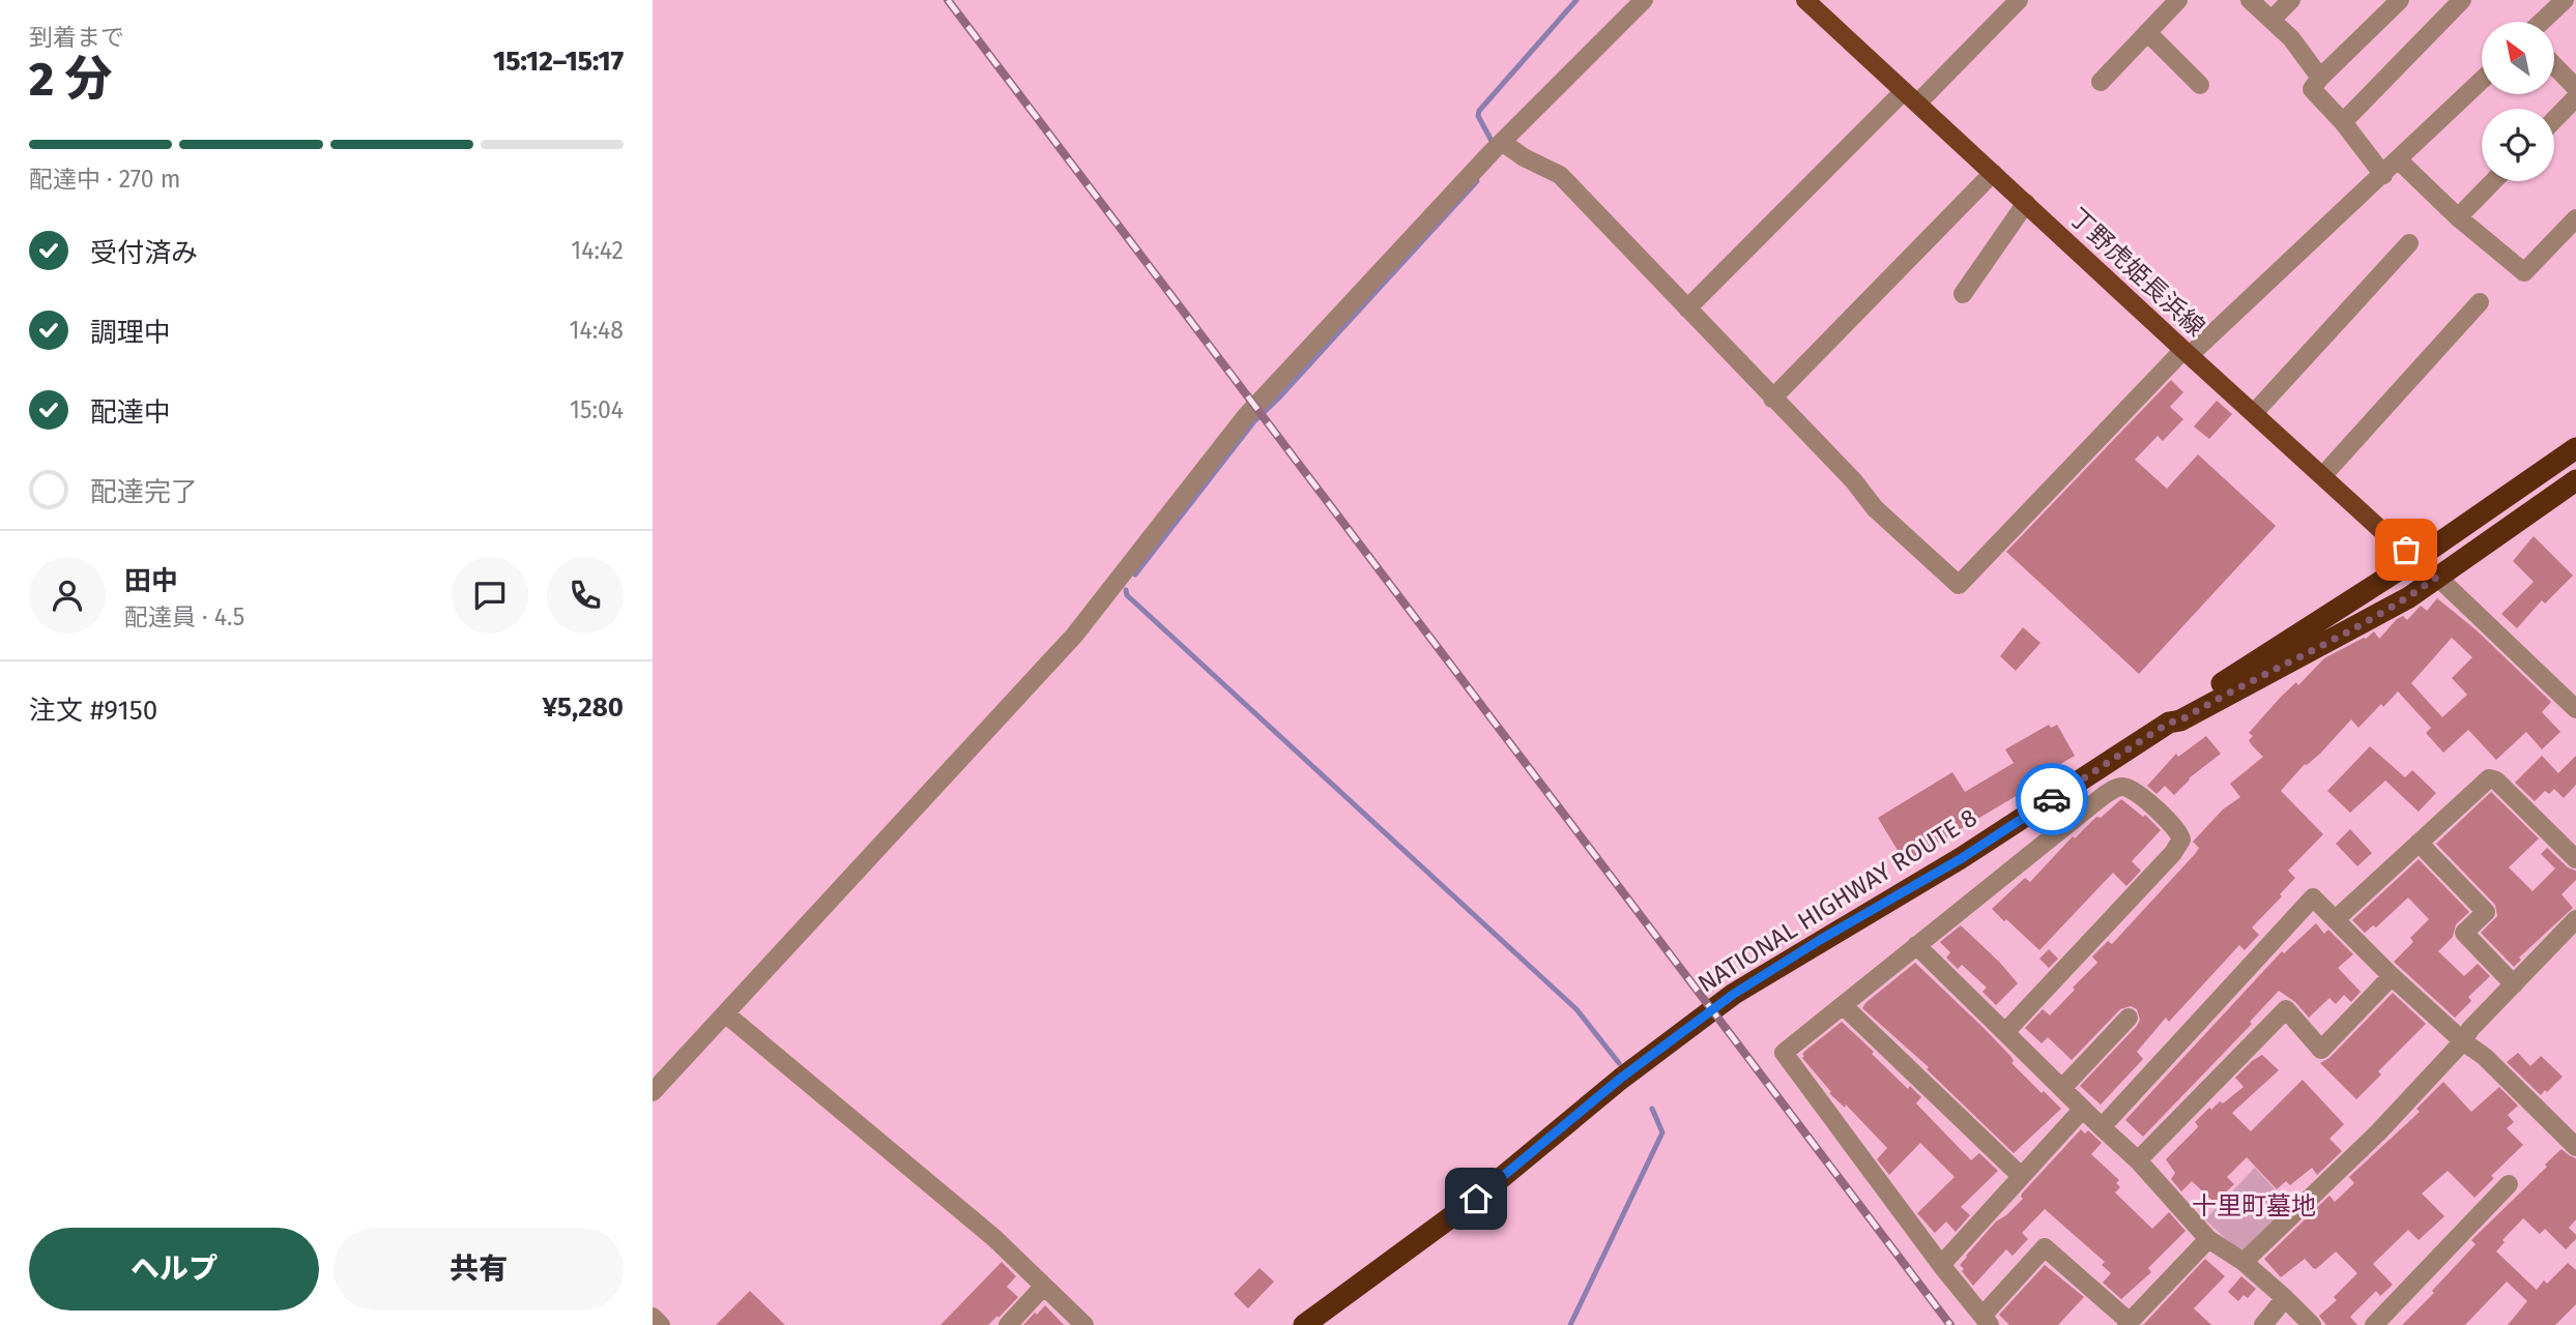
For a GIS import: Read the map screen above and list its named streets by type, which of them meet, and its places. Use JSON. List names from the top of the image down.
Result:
{
  "streets": {
    "highway": ["NATIONAL HIGHWAY ROUTE 8"],
    "main road": ["丁野虎姫長浜線"]
  },
  "crossings": [
    ["丁野虎姫長浜線", "NATIONAL HIGHWAY ROUTE 8"]
  ],
  "parks": ["十里町墓地"],
  "north": "top left",
  "page": {
    "heading": ["2 分", "到着まで", "15:12–15:17"],
    "panel": [
      "田中",
      "配達員 · 4.5",
      "注文 #9150",
      "¥5,280"
    ],
    "bar": "配達中 · 270 m",
    "list": [
      ["受付済み", "14:42"],
      ["調理中", "14:48"],
      ["配達中", "15:04"],
      "配達完了"
    ],
    "buttons": ["ヘルプ", "共有"]
  }
}
